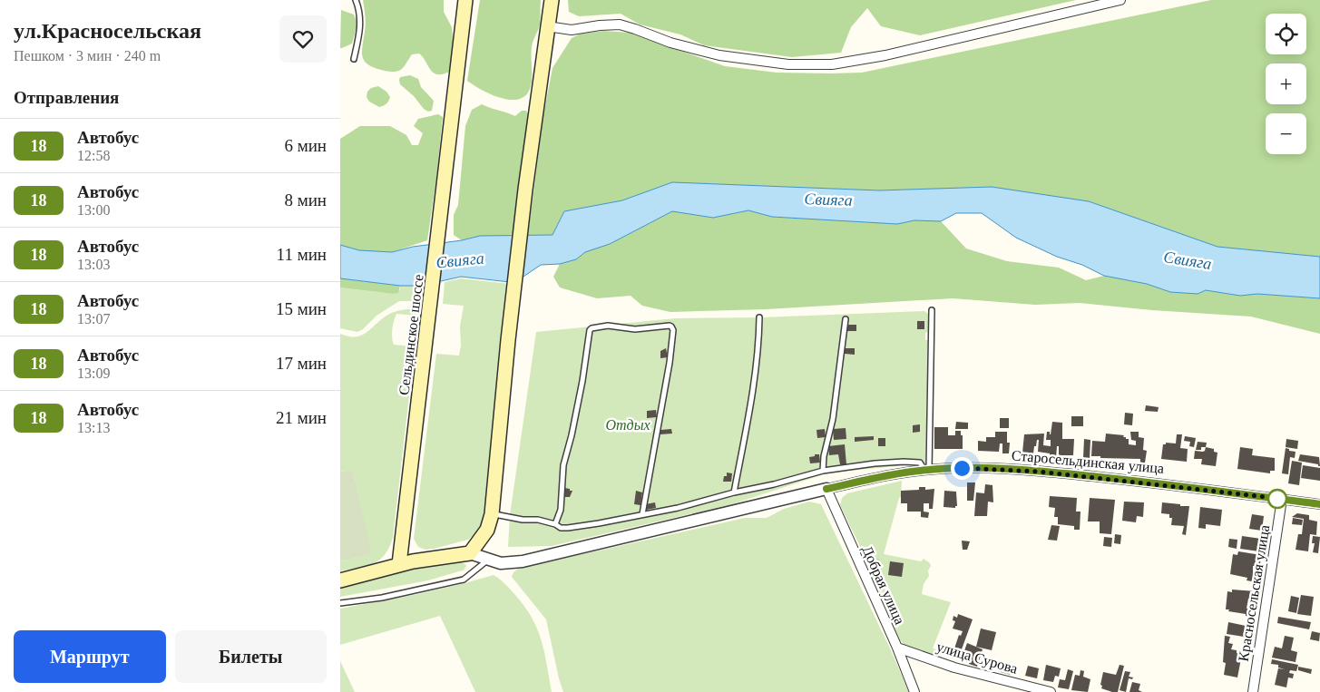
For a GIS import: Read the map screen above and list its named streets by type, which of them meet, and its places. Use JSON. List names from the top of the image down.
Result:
{
  "streets": {
    "main road": ["Сельдинское шоссе"],
    "street": [
      "Старосельдинская улица",
      "Добрая улица",
      "Красносельская улица",
      "улица Сурова"
    ]
  },
  "crossings": [
    ["Старосельдинская улица", "Добрая улица"],
    ["Старосельдинская улица", "Красносельская улица"],
    ["Добрая улица", "улица Сурова"]
  ],
  "water": ["Свияга"],
  "parks": ["Отдых"],
  "lines": ["bus line 18"],
  "page": {
    "heading": [
      ["ул.Красносельская", "Пешком · 3 мин · 240 m"],
      "Отправления"
    ],
    "map_buttons": ["+", "−"],
    "list": [
      {
        "mark": "18",
        "name": "Автобус",
        "note": "12:58",
        "value": "6 мин"
      },
      {
        "mark": "18",
        "name": "Автобус",
        "note": "13:00",
        "value": "8 мин"
      },
      {
        "mark": "18",
        "name": "Автобус",
        "note": "13:03",
        "value": "11 мин"
      },
      {
        "mark": "18",
        "name": "Автобус",
        "note": "13:07",
        "value": "15 мин"
      },
      {
        "mark": "18",
        "name": "Автобус",
        "note": "13:09",
        "value": "17 мин"
      },
      {
        "mark": "18",
        "name": "Автобус",
        "note": "13:13",
        "value": "21 мин"
      }
    ],
    "buttons": ["Маршрут", "Билеты"]
  }
}
